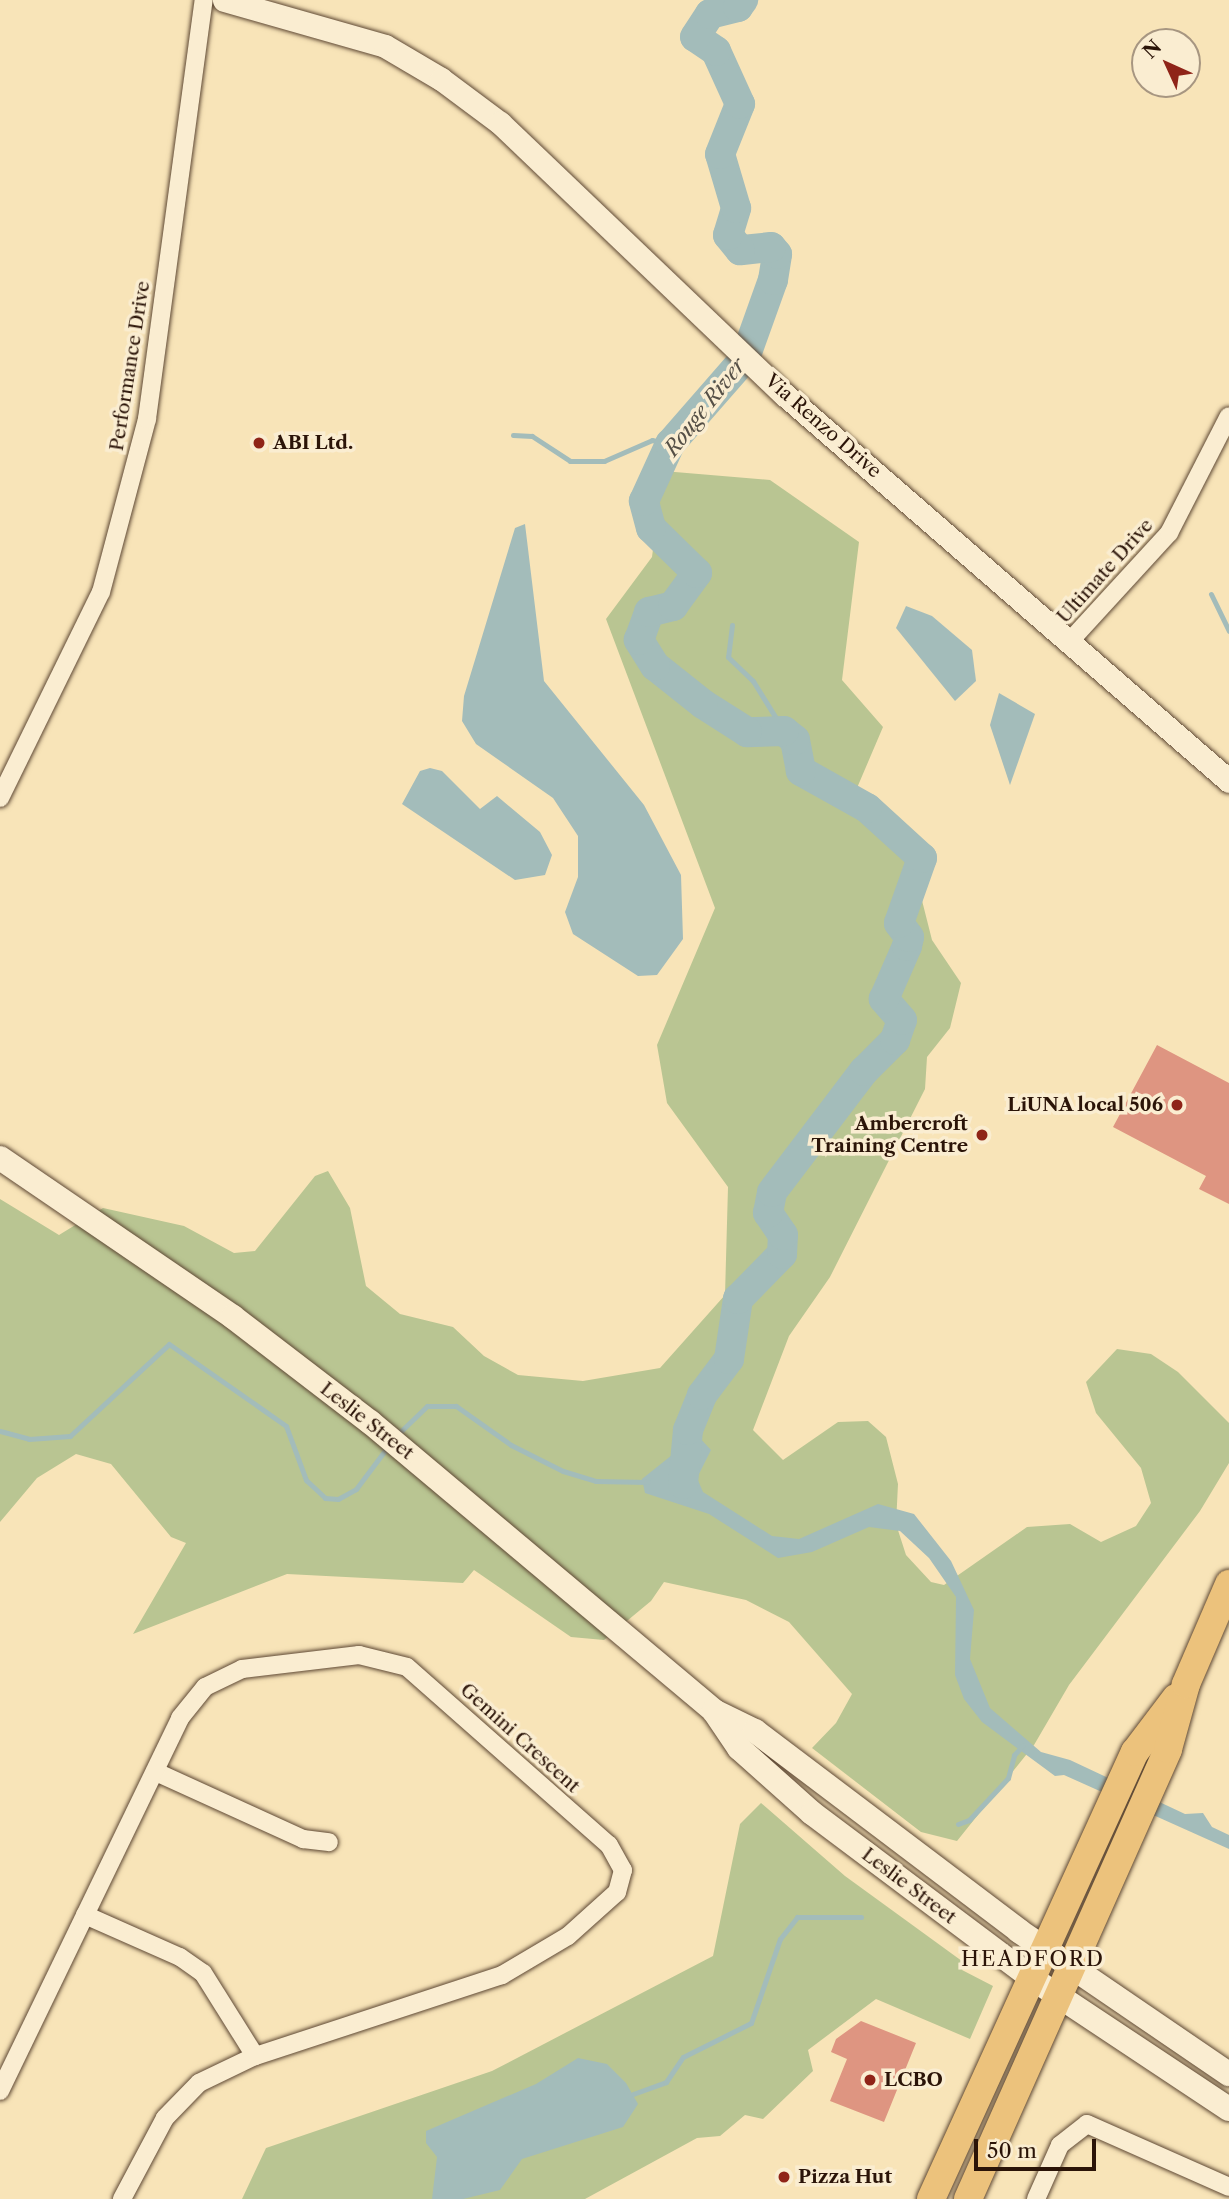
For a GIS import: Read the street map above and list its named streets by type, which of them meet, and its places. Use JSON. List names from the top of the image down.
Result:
{
  "streets": {
    "main road": ["Leslie Street"],
    "street": [
      "Performance Drive",
      "Via Renzo Drive",
      "Ultimate Drive",
      "Gemini Crescent"
    ]
  },
  "crossings": [
    ["Via Renzo Drive", "Ultimate Drive"]
  ],
  "districts": ["HEADFORD"],
  "water": ["Rouge River"],
  "places": [
    "ABI Ltd.",
    "LiUNA local 506",
    "Ambercroft Training Centre",
    "LCBO",
    "Pizza Hut"
  ],
  "scale_bar": "50 m",
  "north": "top left"
}
